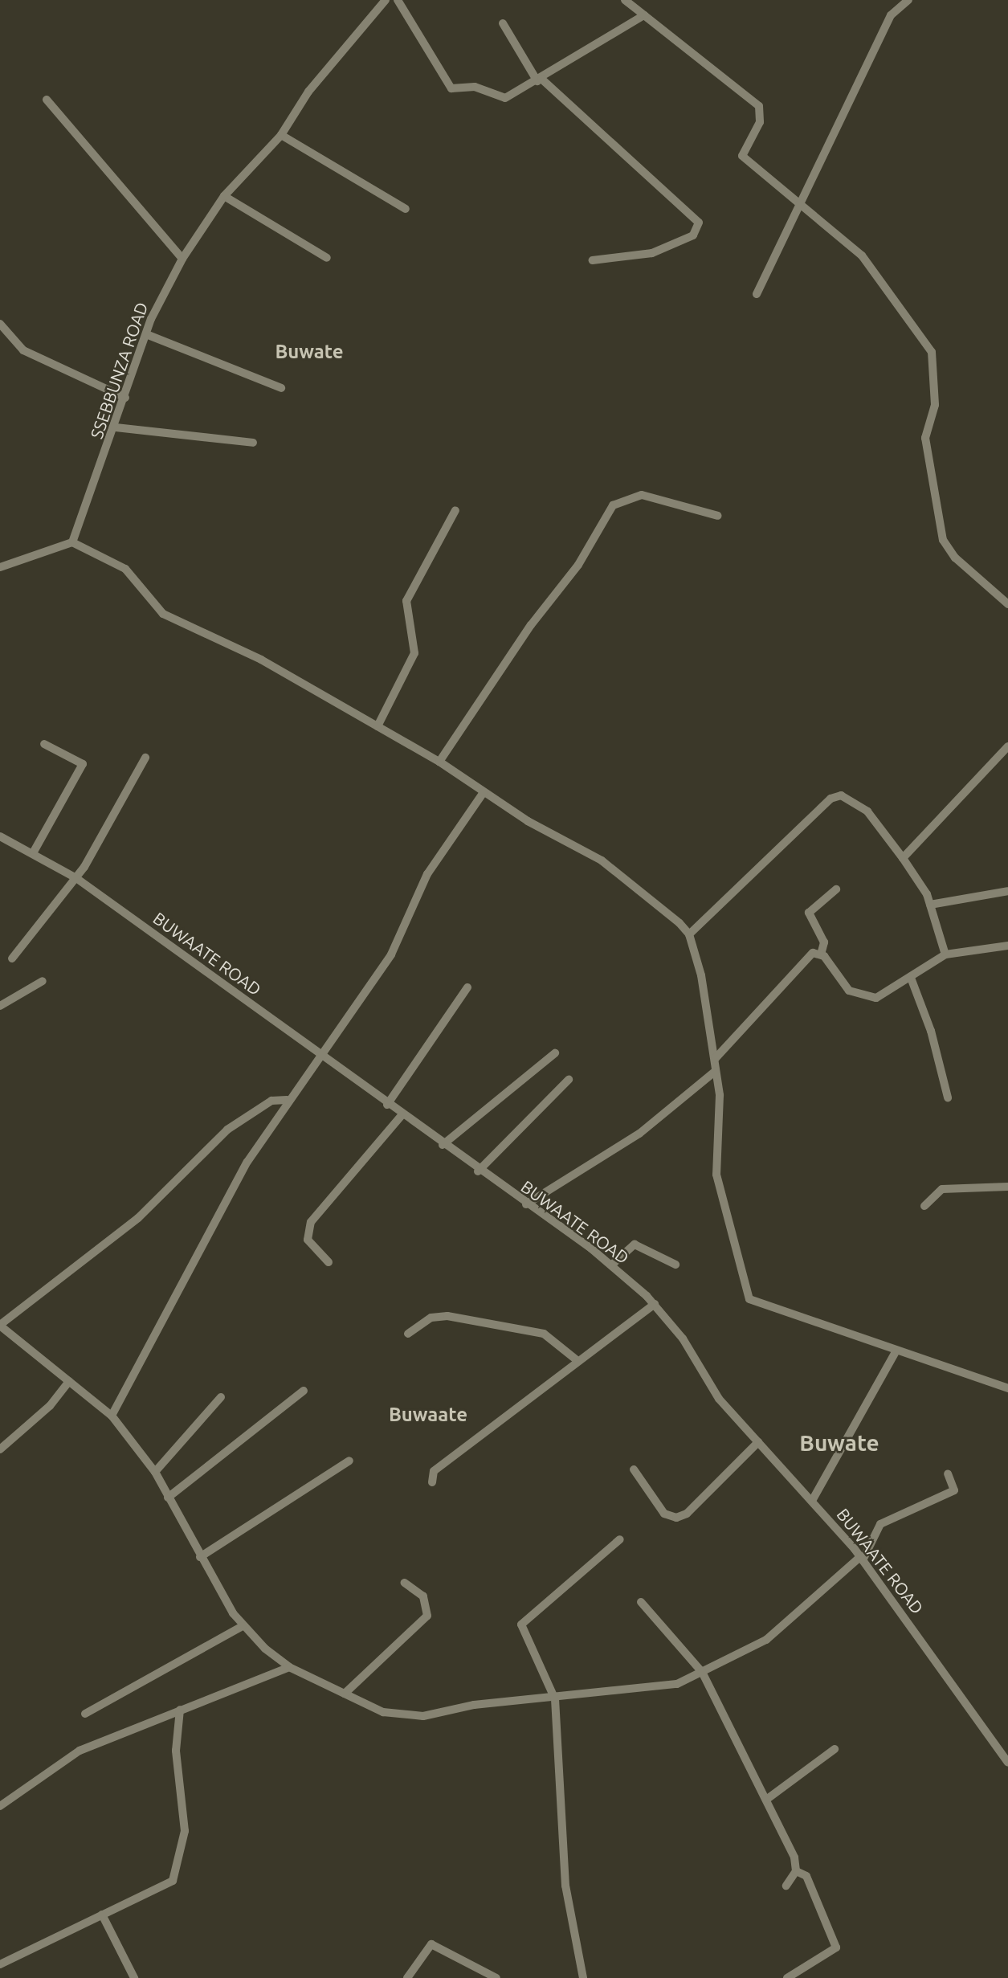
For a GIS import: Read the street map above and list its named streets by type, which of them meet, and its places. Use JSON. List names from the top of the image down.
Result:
{
  "streets": {
    "street": ["SSEBBUNZA ROAD", "BUWAATE ROAD"]
  },
  "districts": ["Buwate", "Buwaate", "Buwate"]
}
